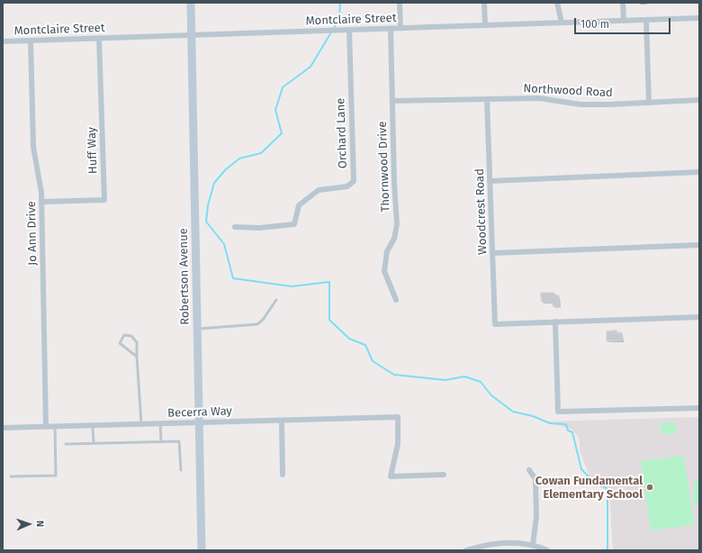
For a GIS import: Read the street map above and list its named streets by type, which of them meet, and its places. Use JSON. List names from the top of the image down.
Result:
{
  "streets": {
    "street": [
      "Montclaire Street",
      "Northwood Road",
      "Orchard Lane",
      "Huff Way",
      "Thornwood Drive",
      "Woodcrest Road",
      "Jo Ann Drive",
      "Robertson Avenue",
      "Becerra Way"
    ]
  },
  "crossings": [
    ["Montclaire Street", "Orchard Lane"],
    ["Montclaire Street", "Huff Way"],
    ["Montclaire Street", "Thornwood Drive"],
    ["Montclaire Street", "Jo Ann Drive"],
    ["Montclaire Street", "Robertson Avenue"],
    ["Northwood Road", "Thornwood Drive"],
    ["Northwood Road", "Woodcrest Road"],
    ["Huff Way", "Jo Ann Drive"],
    ["Jo Ann Drive", "Becerra Way"],
    ["Robertson Avenue", "Becerra Way"]
  ],
  "places": ["Cowan Fundamental Elementary School"],
  "scale_bar": "100 m",
  "north": "right"
}
